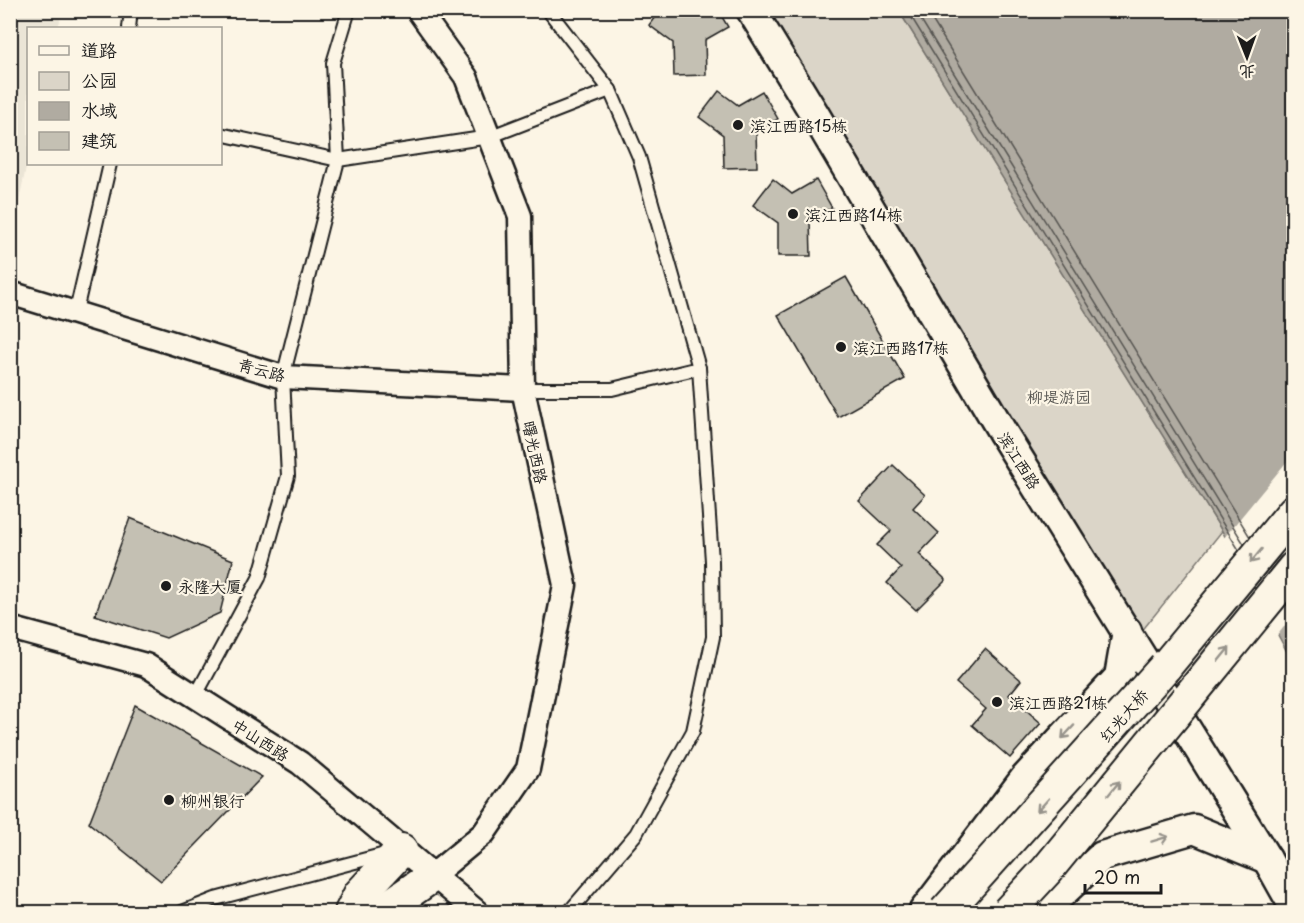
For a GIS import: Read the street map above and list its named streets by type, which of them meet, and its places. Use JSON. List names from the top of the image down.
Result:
{
  "streets": {
    "main road": ["红光大桥"],
    "street": [
      "青云路",
      "曙光西路",
      "滨江西路",
      "中山西路"
    ]
  },
  "crossings": [
    ["青云路", "曙光西路"],
    ["曙光西路", "中山西路"]
  ],
  "parks": ["柳堤游园"],
  "places": [
    "滨江西路15栋",
    "滨江西路14栋",
    "滨江西路17栋",
    "永隆大厦",
    "滨江西路21栋",
    "柳州银行"
  ],
  "legend": [
    "道路",
    "公园",
    "水域",
    "建筑"
  ],
  "scale_bar": "20 m",
  "north": "bottom"
}
